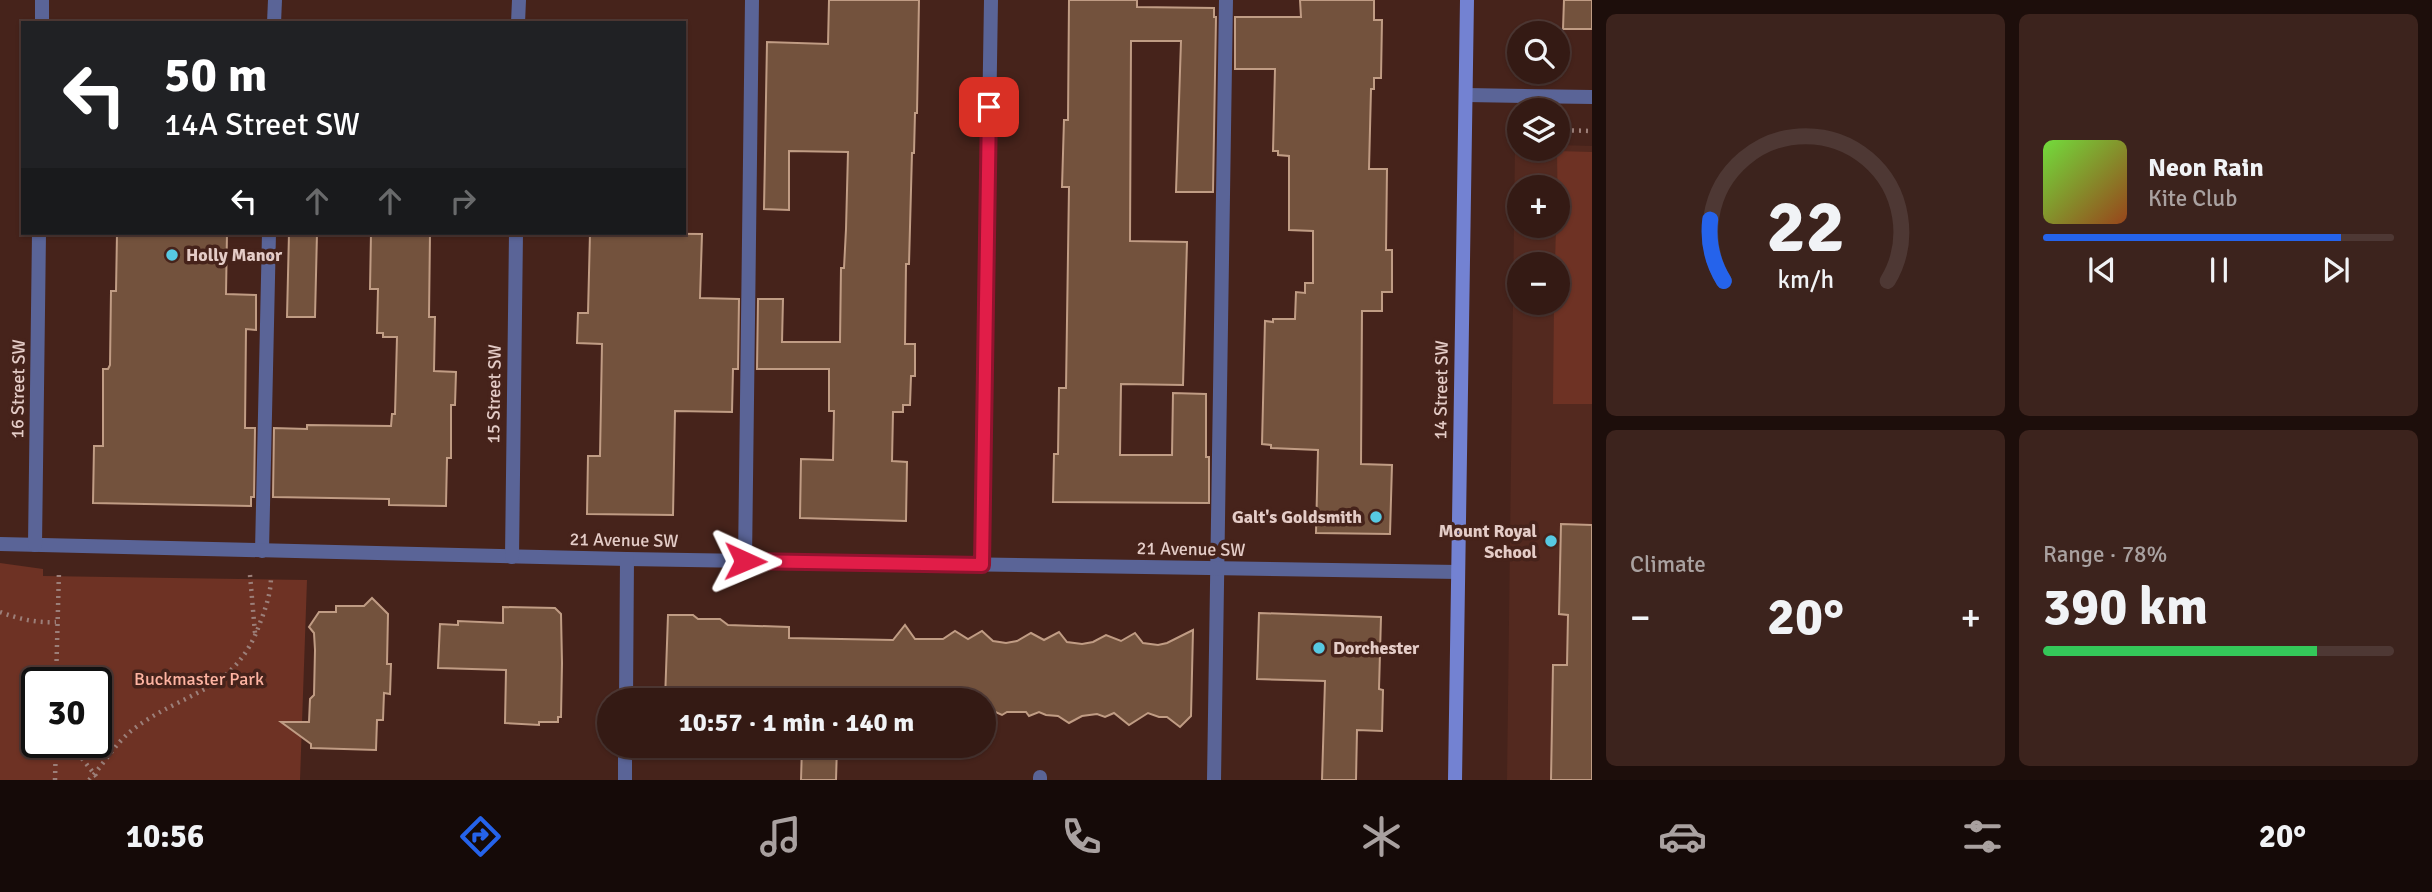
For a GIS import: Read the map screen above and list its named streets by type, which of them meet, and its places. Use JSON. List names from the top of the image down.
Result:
{
  "streets": {
    "main road": ["14 Street SW"],
    "street": ["16 Street SW", "15 Street SW", "21 Avenue SW"]
  },
  "crossings": [
    ["16 Street SW", "21 Avenue SW"],
    ["14 Street SW", "21 Avenue SW"],
    ["15 Street SW", "21 Avenue SW"]
  ],
  "parks": ["Buckmaster Park"],
  "places": [
    "Holly Manor",
    "Galt's Goldsmith",
    "Mount Royal School",
    "Dorchester"
  ],
  "page": {
    "map_buttons": ["+", "−"],
    "turn": ["50 m", "14A Street SW"],
    "song": ["Neon Rain", "Kite Club"],
    "tile": [
      "Climate",
      ["Range · 78%", "390 km"]
    ],
    "heat": ["−", "20°", "+"],
    "limit": "30",
    "trip": "10:57 · 1 min · 140 m",
    "tabs": ["10:56", "20°"],
    "gauge": ["22", "km/h"]
  }
}
